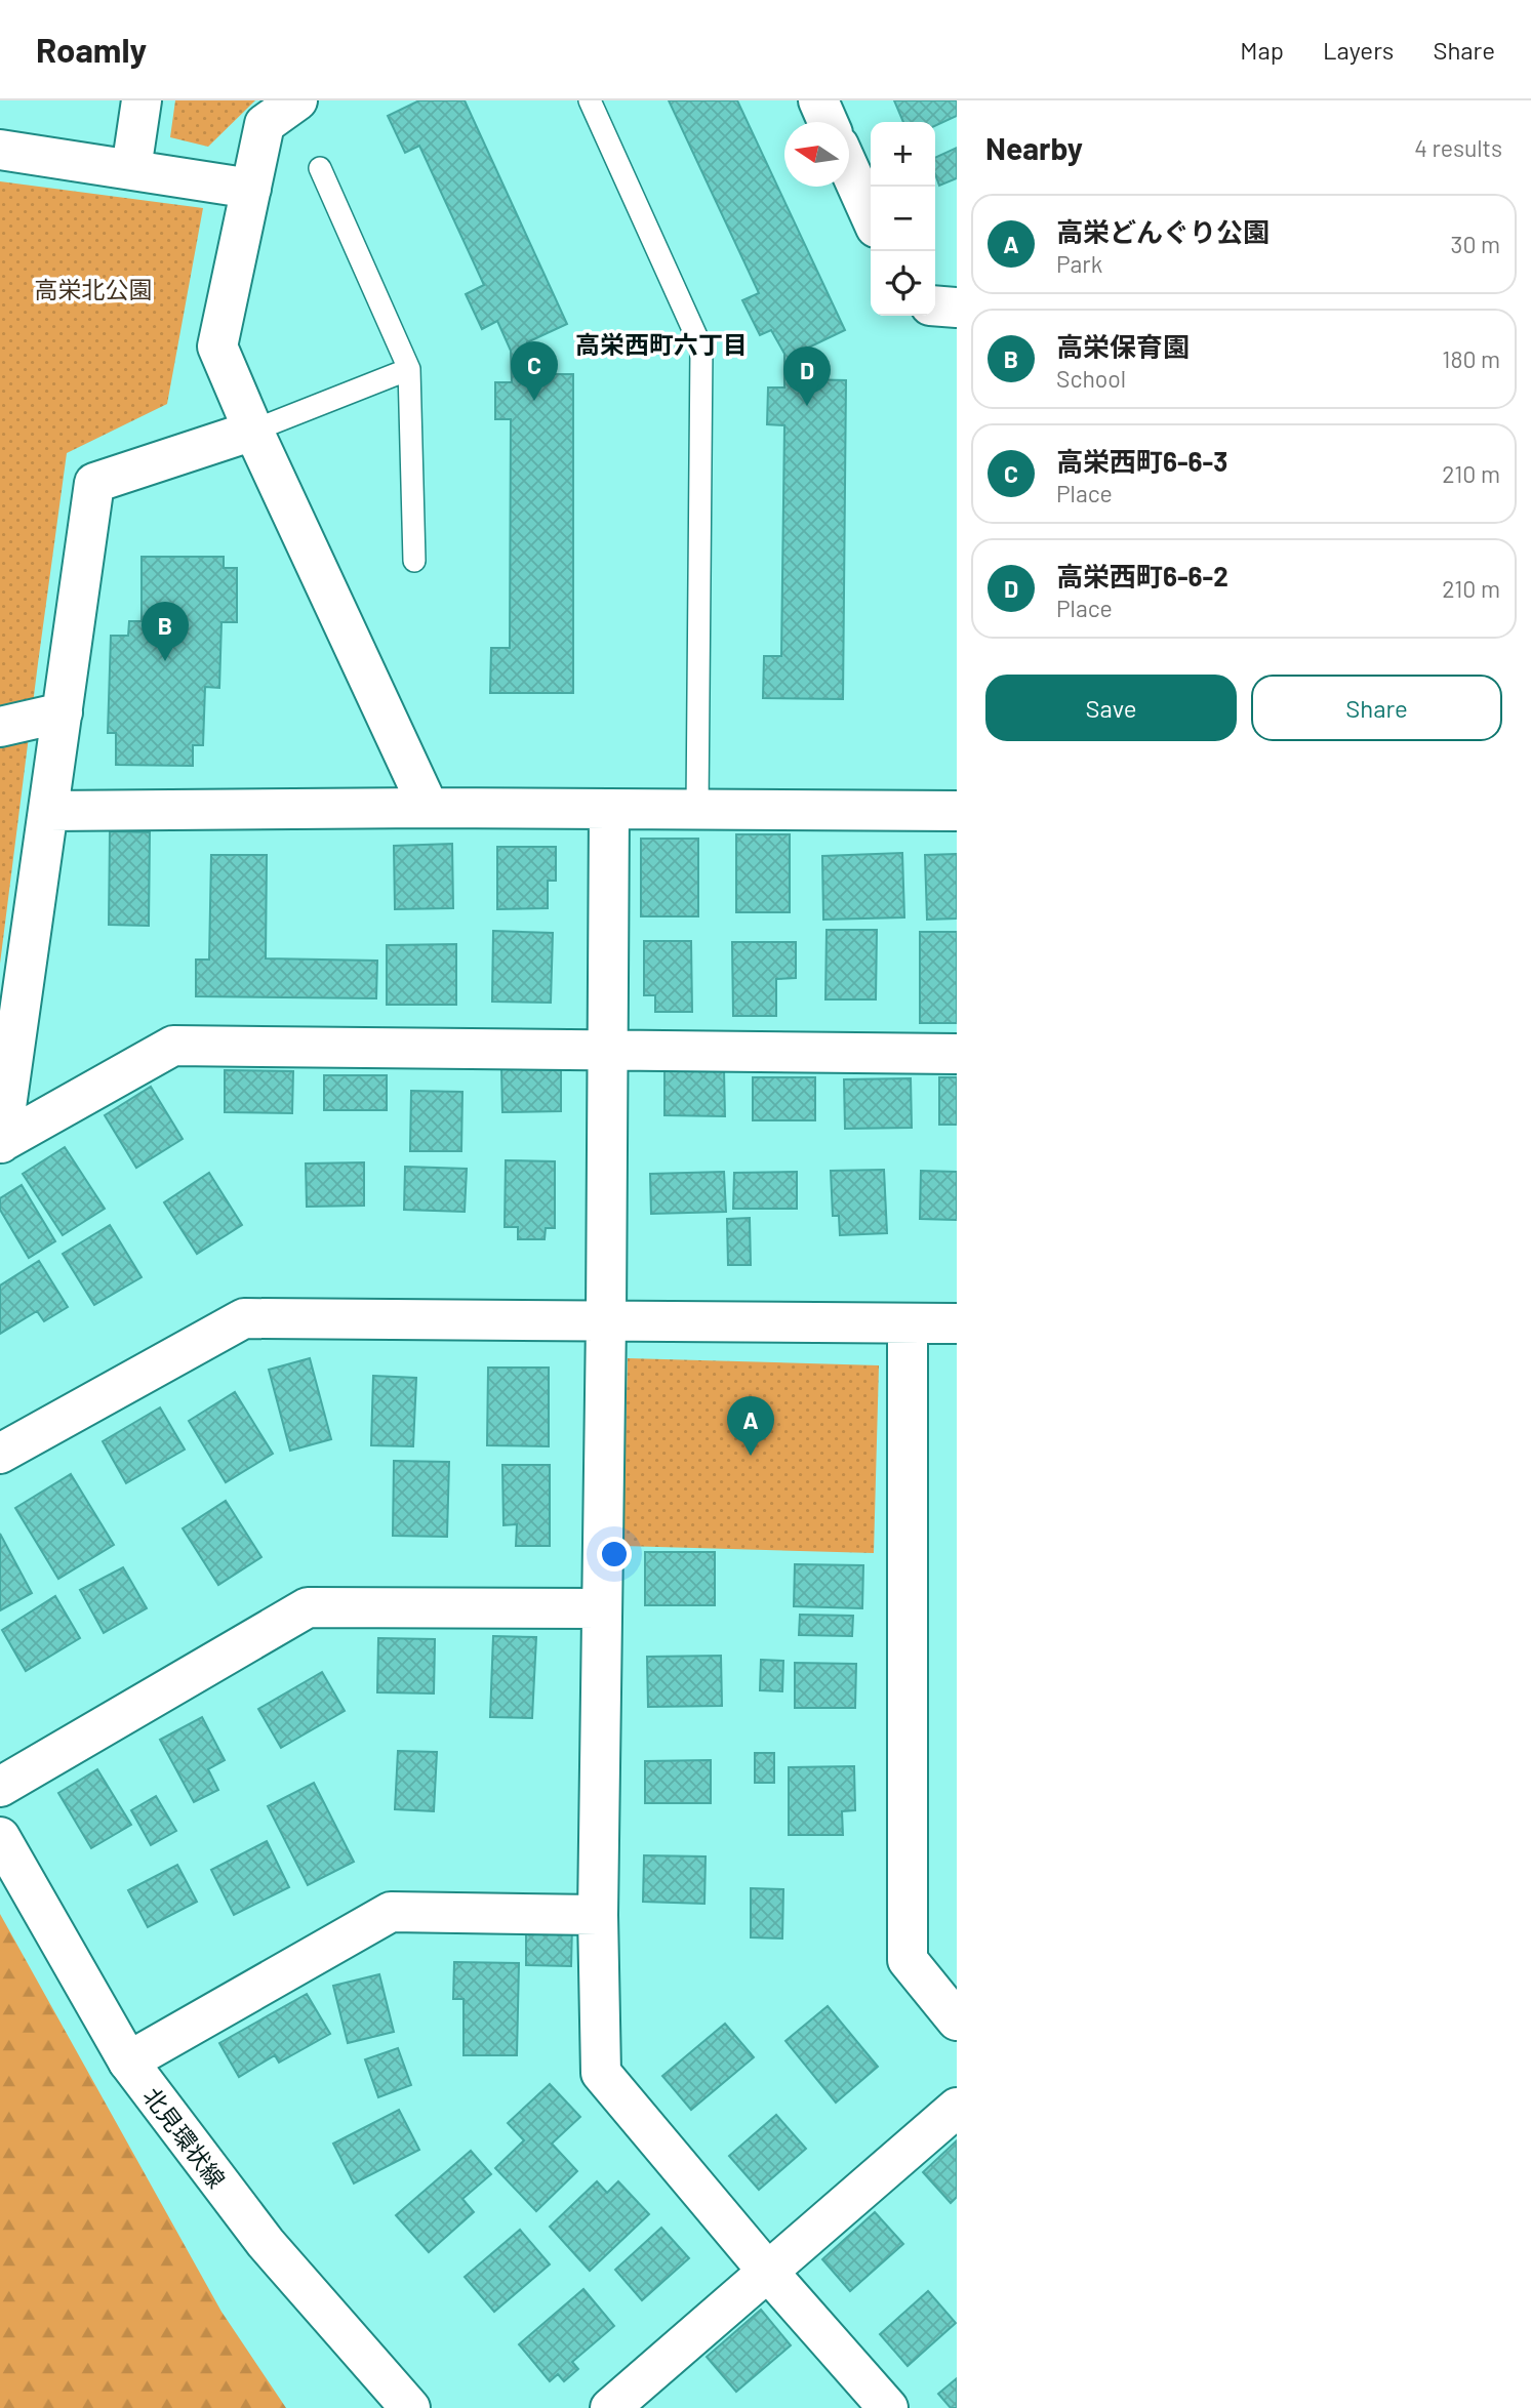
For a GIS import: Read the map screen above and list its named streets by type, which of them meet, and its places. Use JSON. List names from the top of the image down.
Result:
{
  "streets": {
    "street": ["北見環状線"]
  },
  "districts": ["高栄西町六丁目"],
  "parks": ["高栄北公園"],
  "north": "left",
  "page": {
    "header": "Roamly",
    "nav": ["Map", "Layers", "Share"],
    "heading": ["Nearby", "4 results"],
    "map_buttons": ["+", "−"],
    "list": [
      {
        "mark": "A",
        "name": "高栄どんぐり公園",
        "note": "Park",
        "value": "30 m"
      },
      {
        "mark": "B",
        "name": "高栄保育園",
        "note": "School",
        "value": "180 m"
      },
      {
        "mark": "C",
        "name": "高栄西町6-6-3",
        "note": "Place",
        "value": "210 m"
      },
      {
        "mark": "D",
        "name": "高栄西町6-6-2",
        "note": "Place",
        "value": "210 m"
      }
    ],
    "pins": [
      "C",
      "D",
      "B",
      "A"
    ],
    "buttons": ["Save", "Share"]
  }
}
